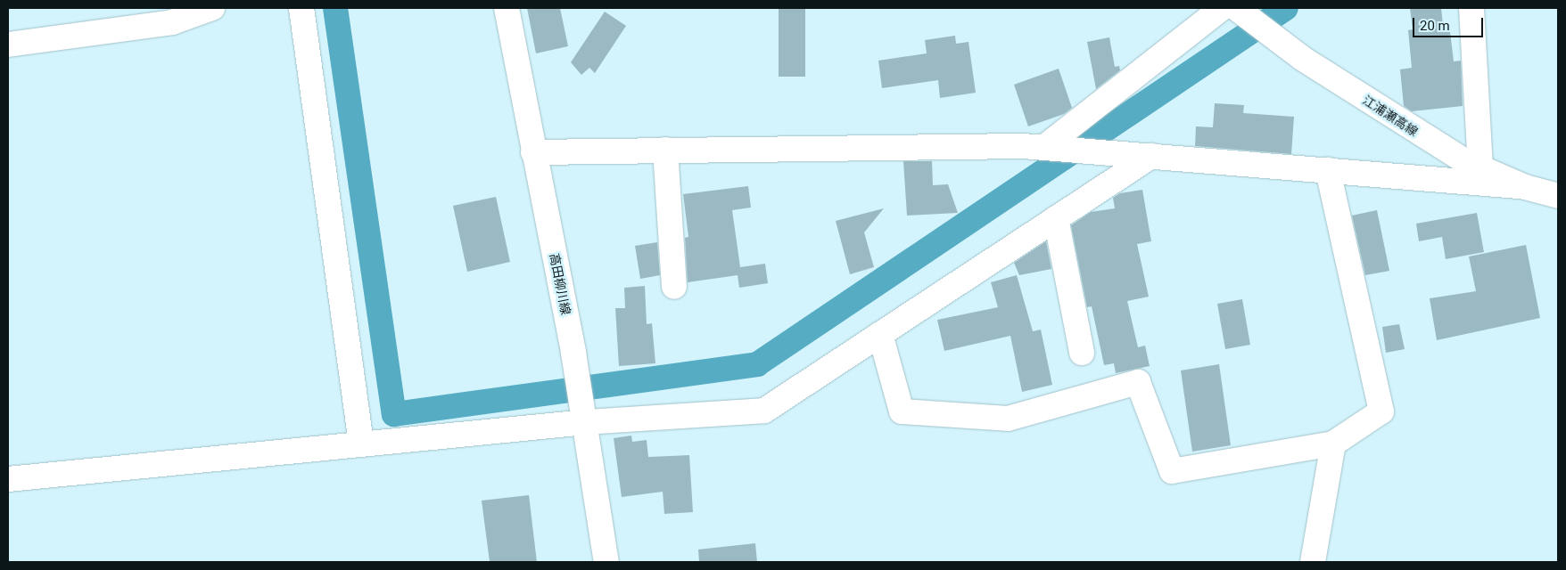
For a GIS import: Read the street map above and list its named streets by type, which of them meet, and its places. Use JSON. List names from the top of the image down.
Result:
{
  "streets": {
    "street": ["江浦瀬高線", "高田柳川線"]
  },
  "scale_bar": "20 m"
}
